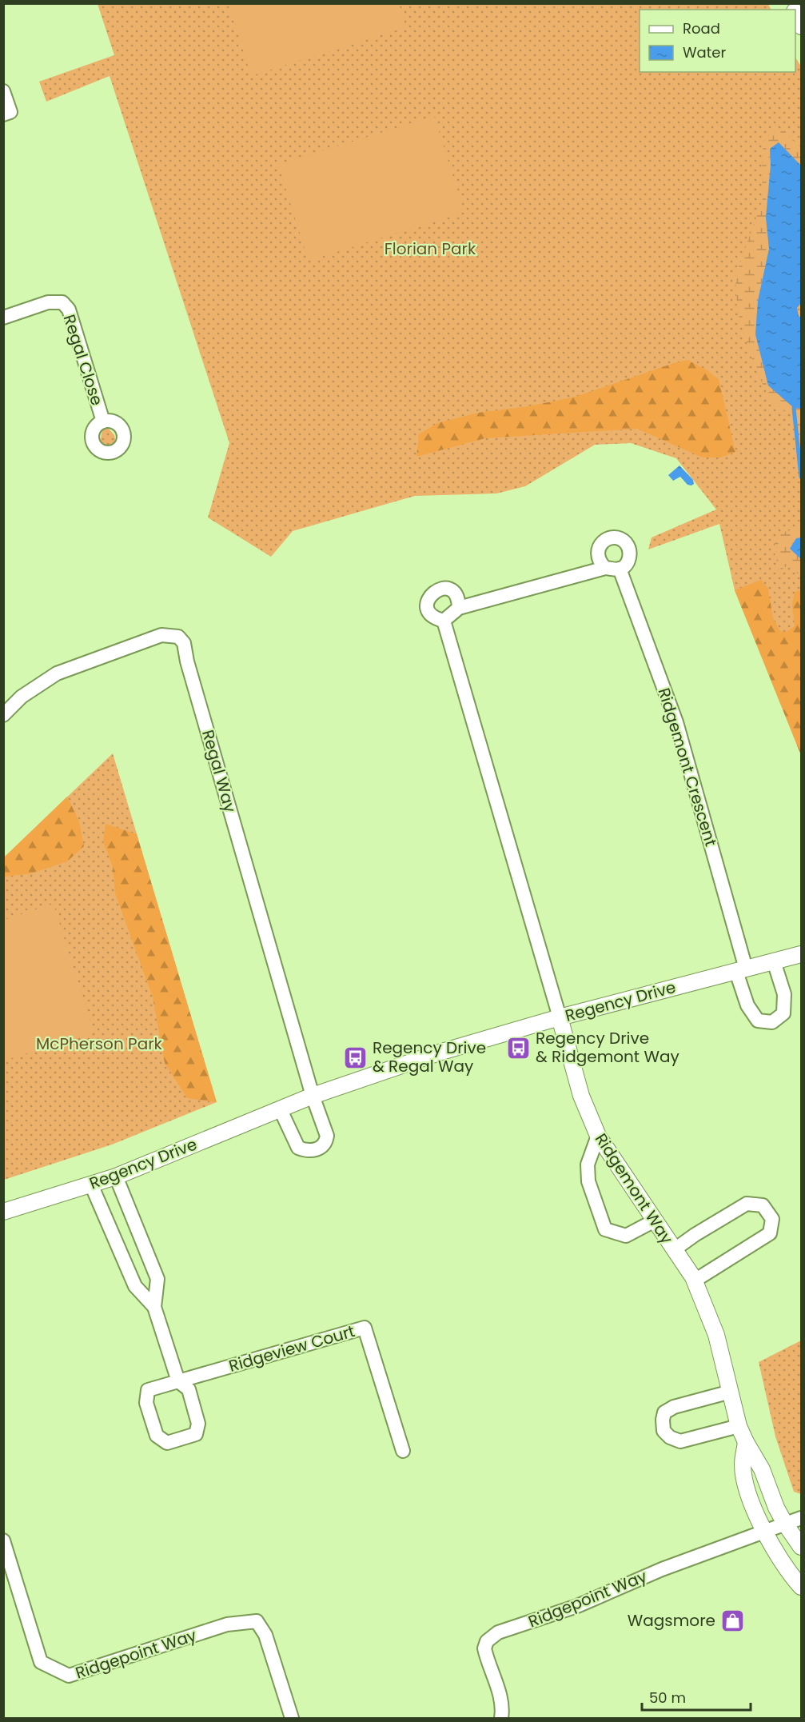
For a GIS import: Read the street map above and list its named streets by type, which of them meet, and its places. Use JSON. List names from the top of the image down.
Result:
{
  "streets": {
    "street": [
      "Regal Close",
      "Ridgemont Crescent",
      "Regal Way",
      "Regency Drive",
      "Ridgemont Way",
      "Ridgeview Court",
      "Ridgepoint Way"
    ]
  },
  "crossings": [
    ["Ridgemont Crescent", "Regency Drive"],
    ["Regal Way", "Regency Drive"],
    ["Regency Drive", "Ridgemont Way"],
    ["Regency Drive", "Ridgeview Court"]
  ],
  "parks": ["Florian Park", "McPherson Park"],
  "places": {
    "bus stop": ["Regency Drive & Ridgemont Way", "Regency Drive & Regal Way"],
    "shop": ["Wagsmore"]
  },
  "legend": ["Road", "Water"],
  "scale_bar": "50 m"
}
